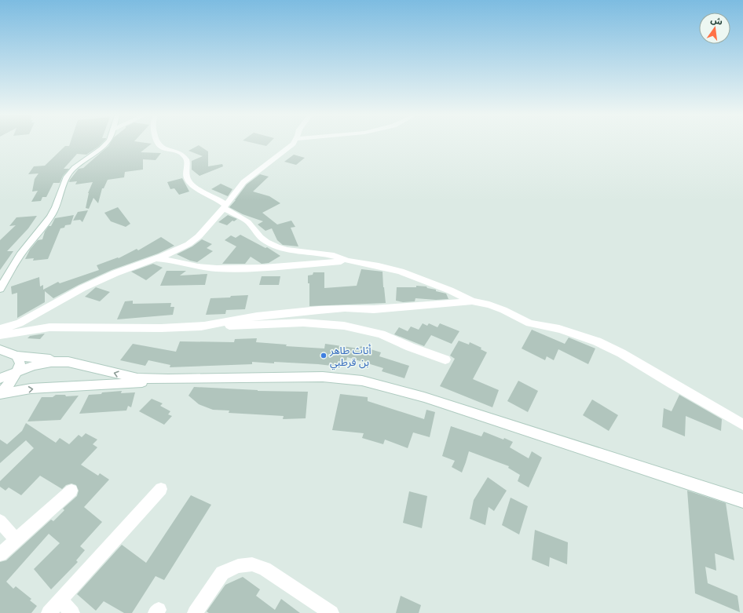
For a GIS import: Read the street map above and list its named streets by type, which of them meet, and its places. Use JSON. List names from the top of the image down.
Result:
{
  "places": ["أثاث طاهر بن قرطبي"],
  "north": "top"
}
